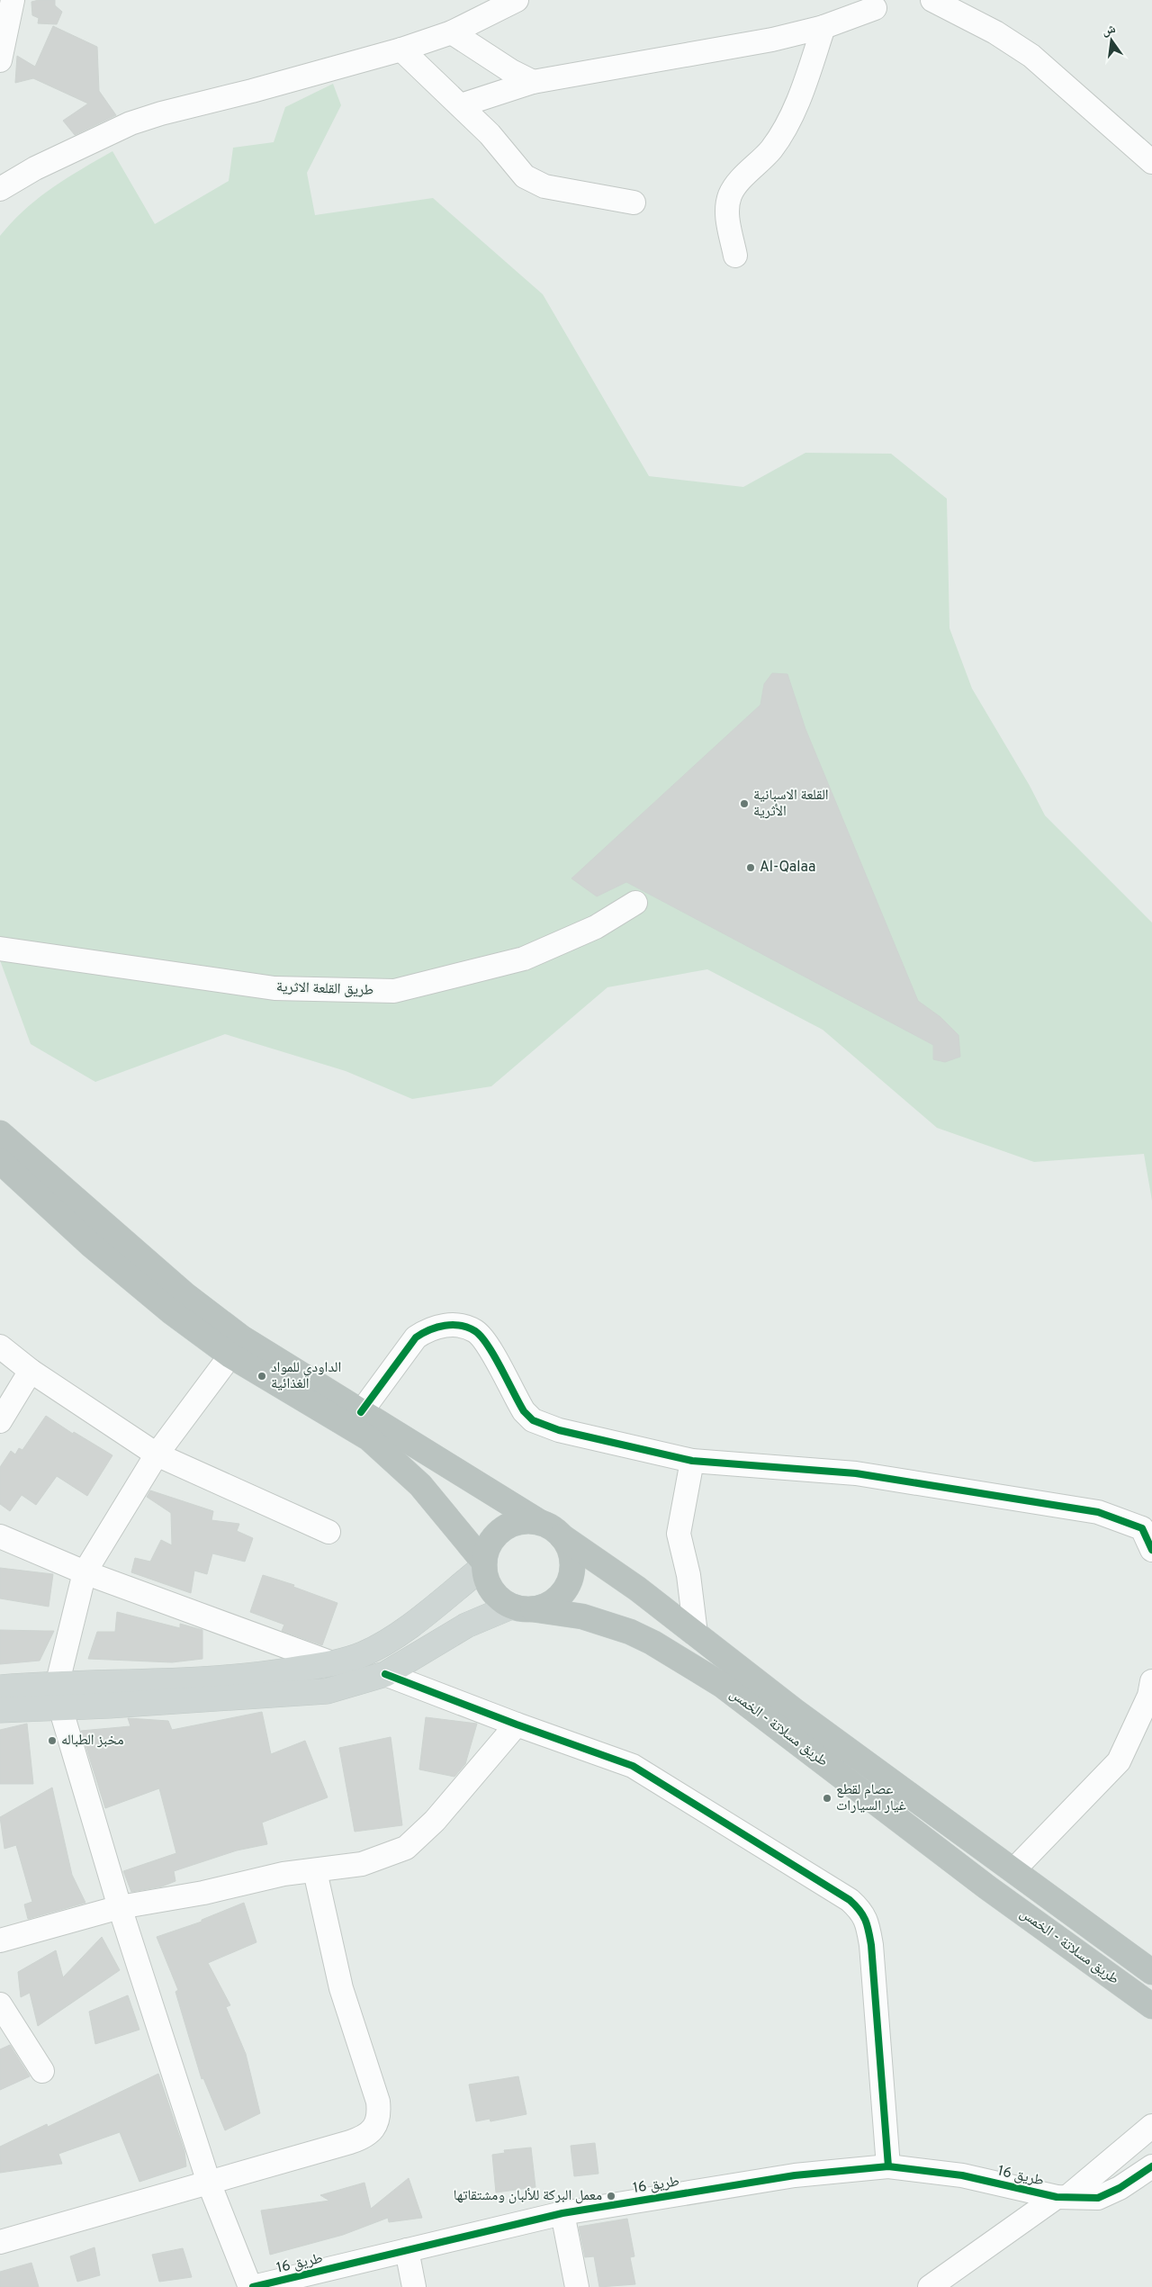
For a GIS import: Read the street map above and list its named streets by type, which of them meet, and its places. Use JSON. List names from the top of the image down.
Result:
{
  "streets": {
    "highway": ["طريق مسلاتة - الخمس"],
    "street": ["طريق القلعة الاثرية", "طريق 16"]
  },
  "places": [
    "القلعة الاسبانية الأثرية",
    "Al-Qalaa",
    "الداودي للمواد الغذائية",
    "مخبز الطباله",
    "عصام لقطع غيار السيارات",
    "معمل البركة للألبان ومشتقاتها"
  ],
  "north": "top"
}
